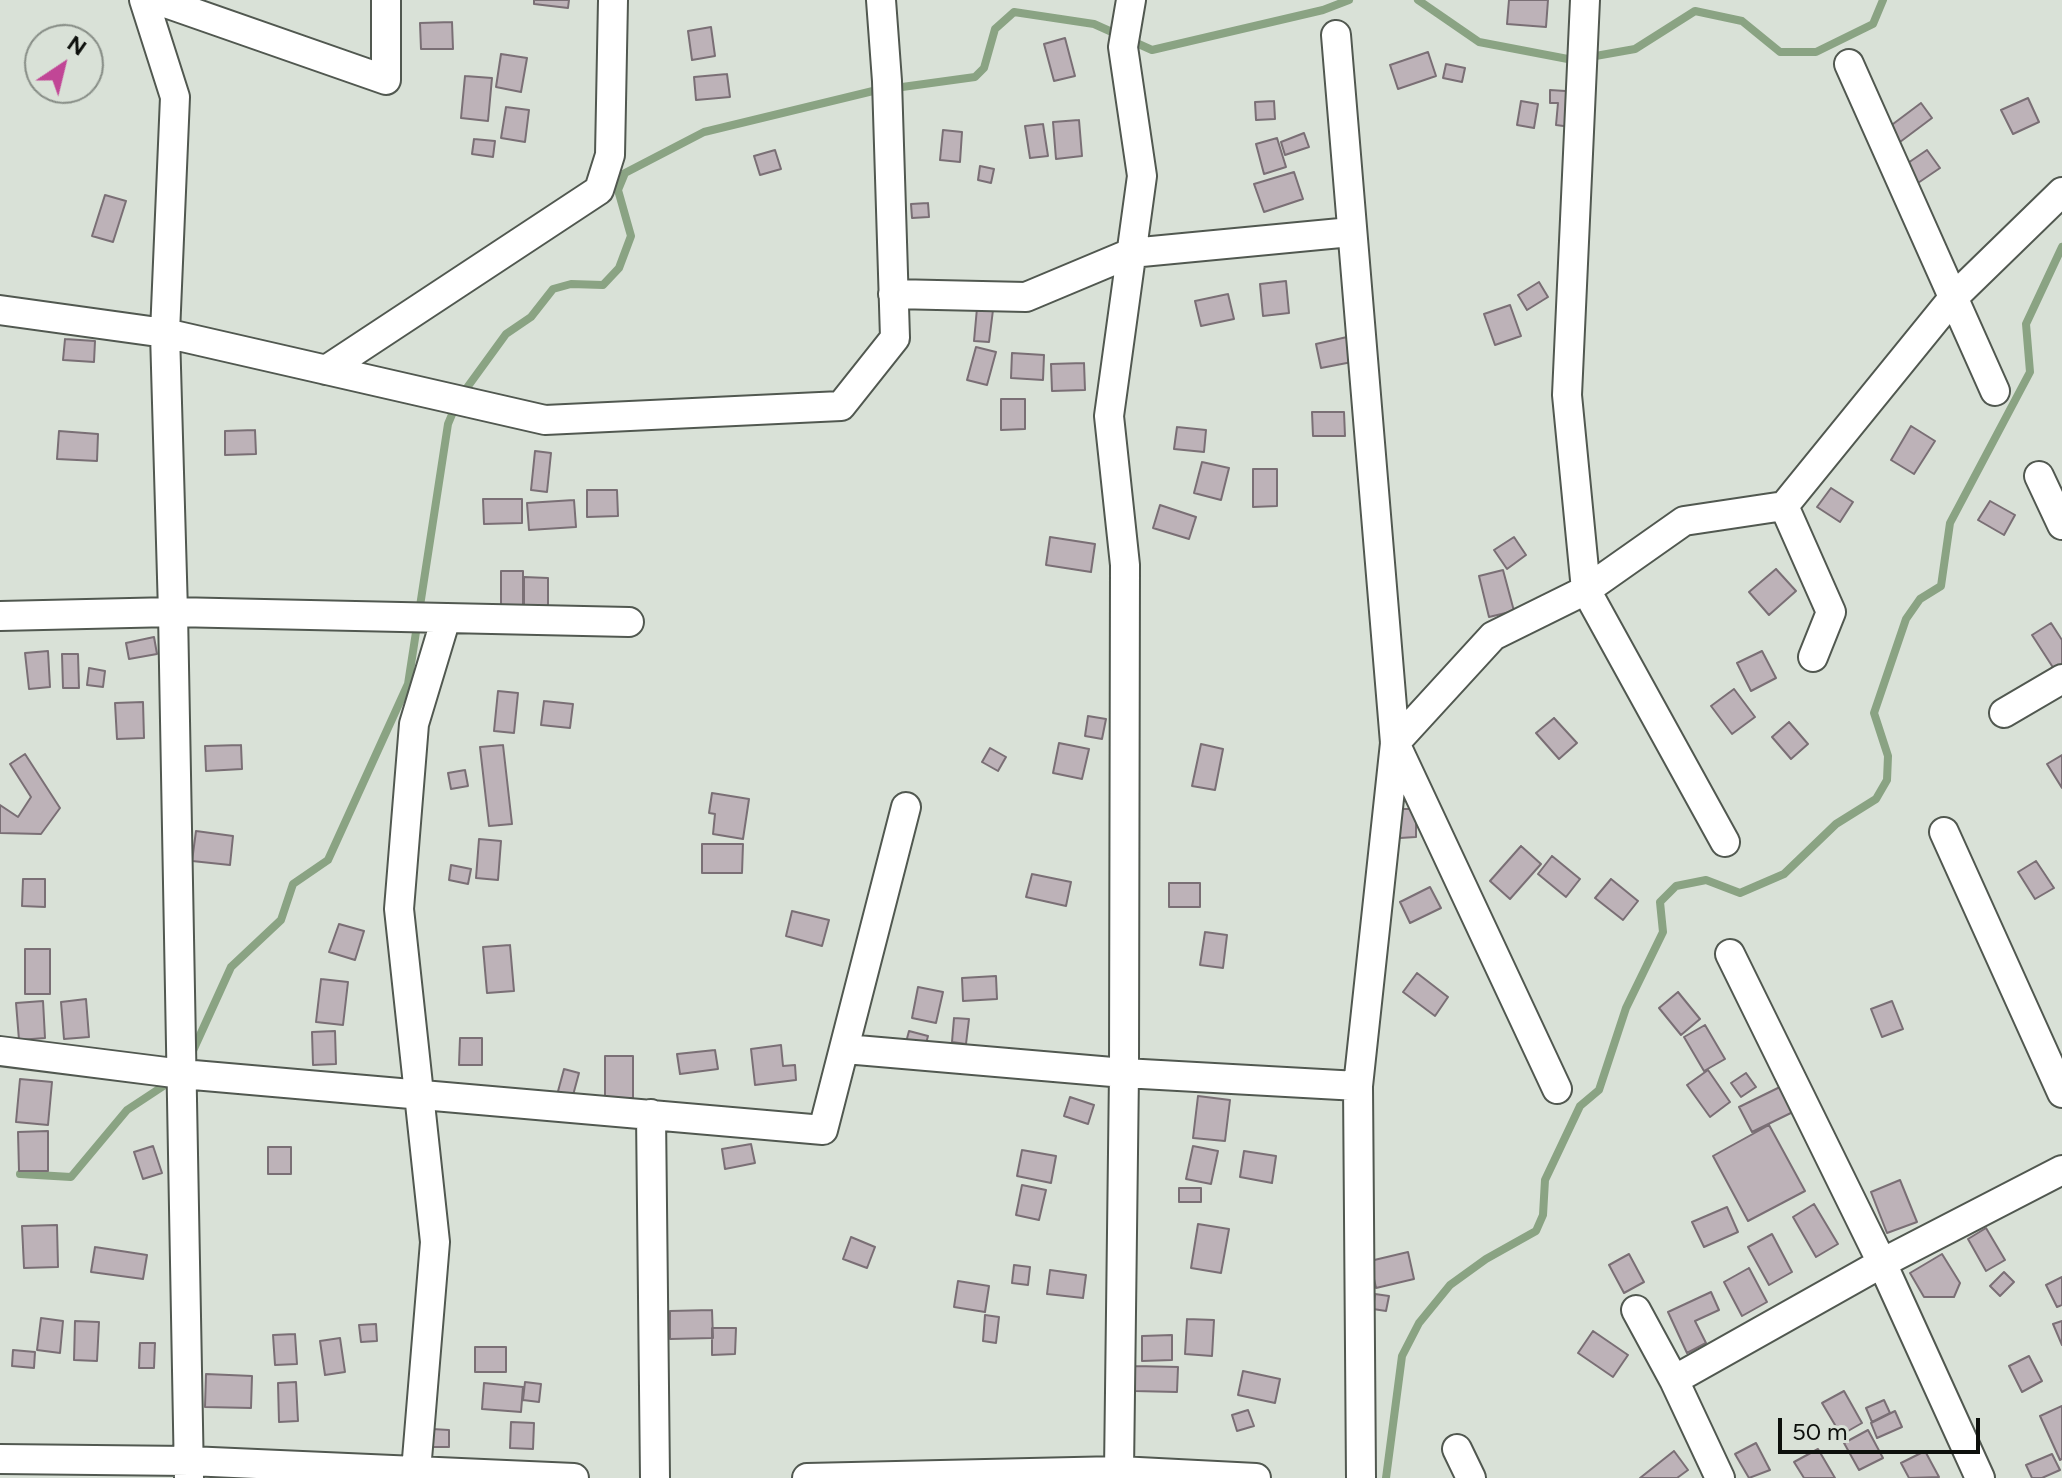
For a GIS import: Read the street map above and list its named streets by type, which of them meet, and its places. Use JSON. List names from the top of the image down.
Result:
{
  "scale_bar": "50 m",
  "north": "top right"
}
